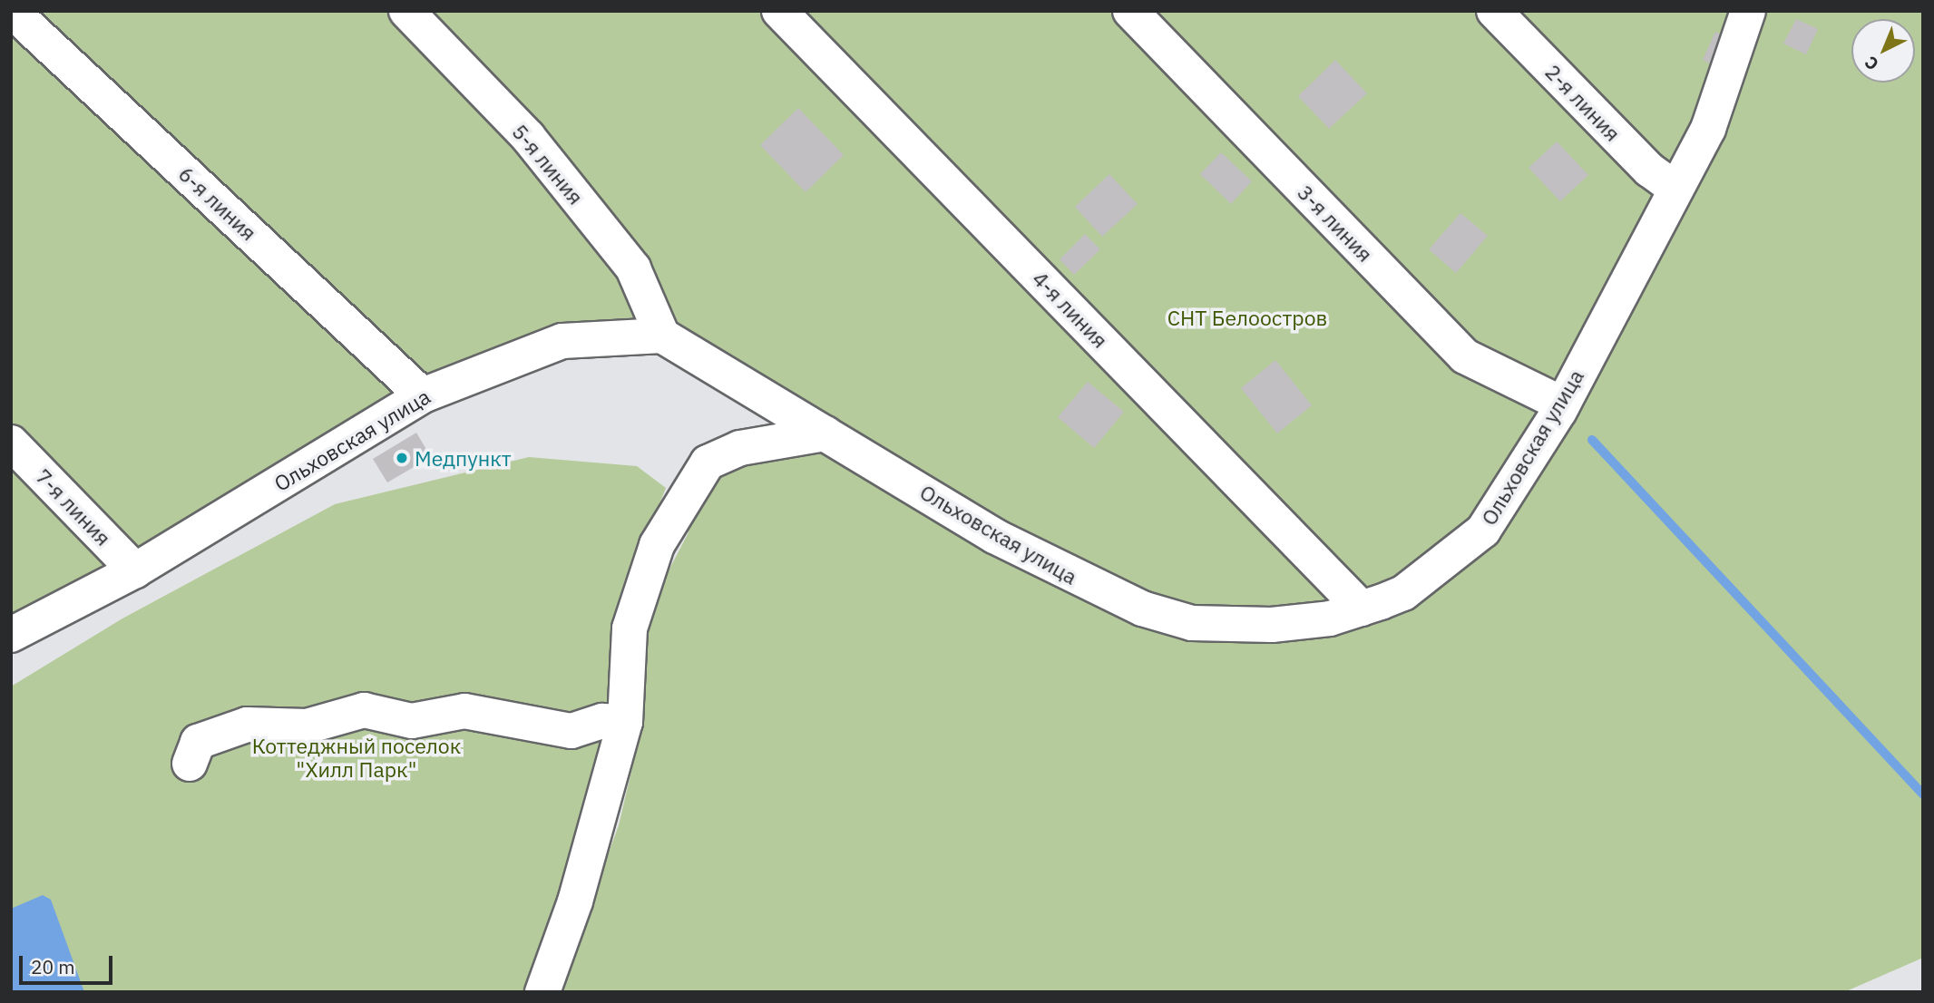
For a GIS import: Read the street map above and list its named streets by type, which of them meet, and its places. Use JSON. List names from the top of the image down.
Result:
{
  "streets": {
    "street": [
      "2-я линия",
      "5-я линия",
      "6-я линия",
      "3-я линия",
      "4-я линия",
      "Ольховская улица",
      "7-я линия"
    ]
  },
  "crossings": [
    ["2-я линия", "Ольховская улица"],
    ["5-я линия", "Ольховская улица"],
    ["6-я линия", "Ольховская улица"],
    ["3-я линия", "Ольховская улица"],
    ["4-я линия", "Ольховская улица"],
    ["Ольховская улица", "7-я линия"]
  ],
  "parks": ["СНТ Белоостров", "Коттеджный поселок \"Хилл Парк\""],
  "places": ["Медпункт"],
  "scale_bar": "20 m",
  "north": "bottom left"
}
